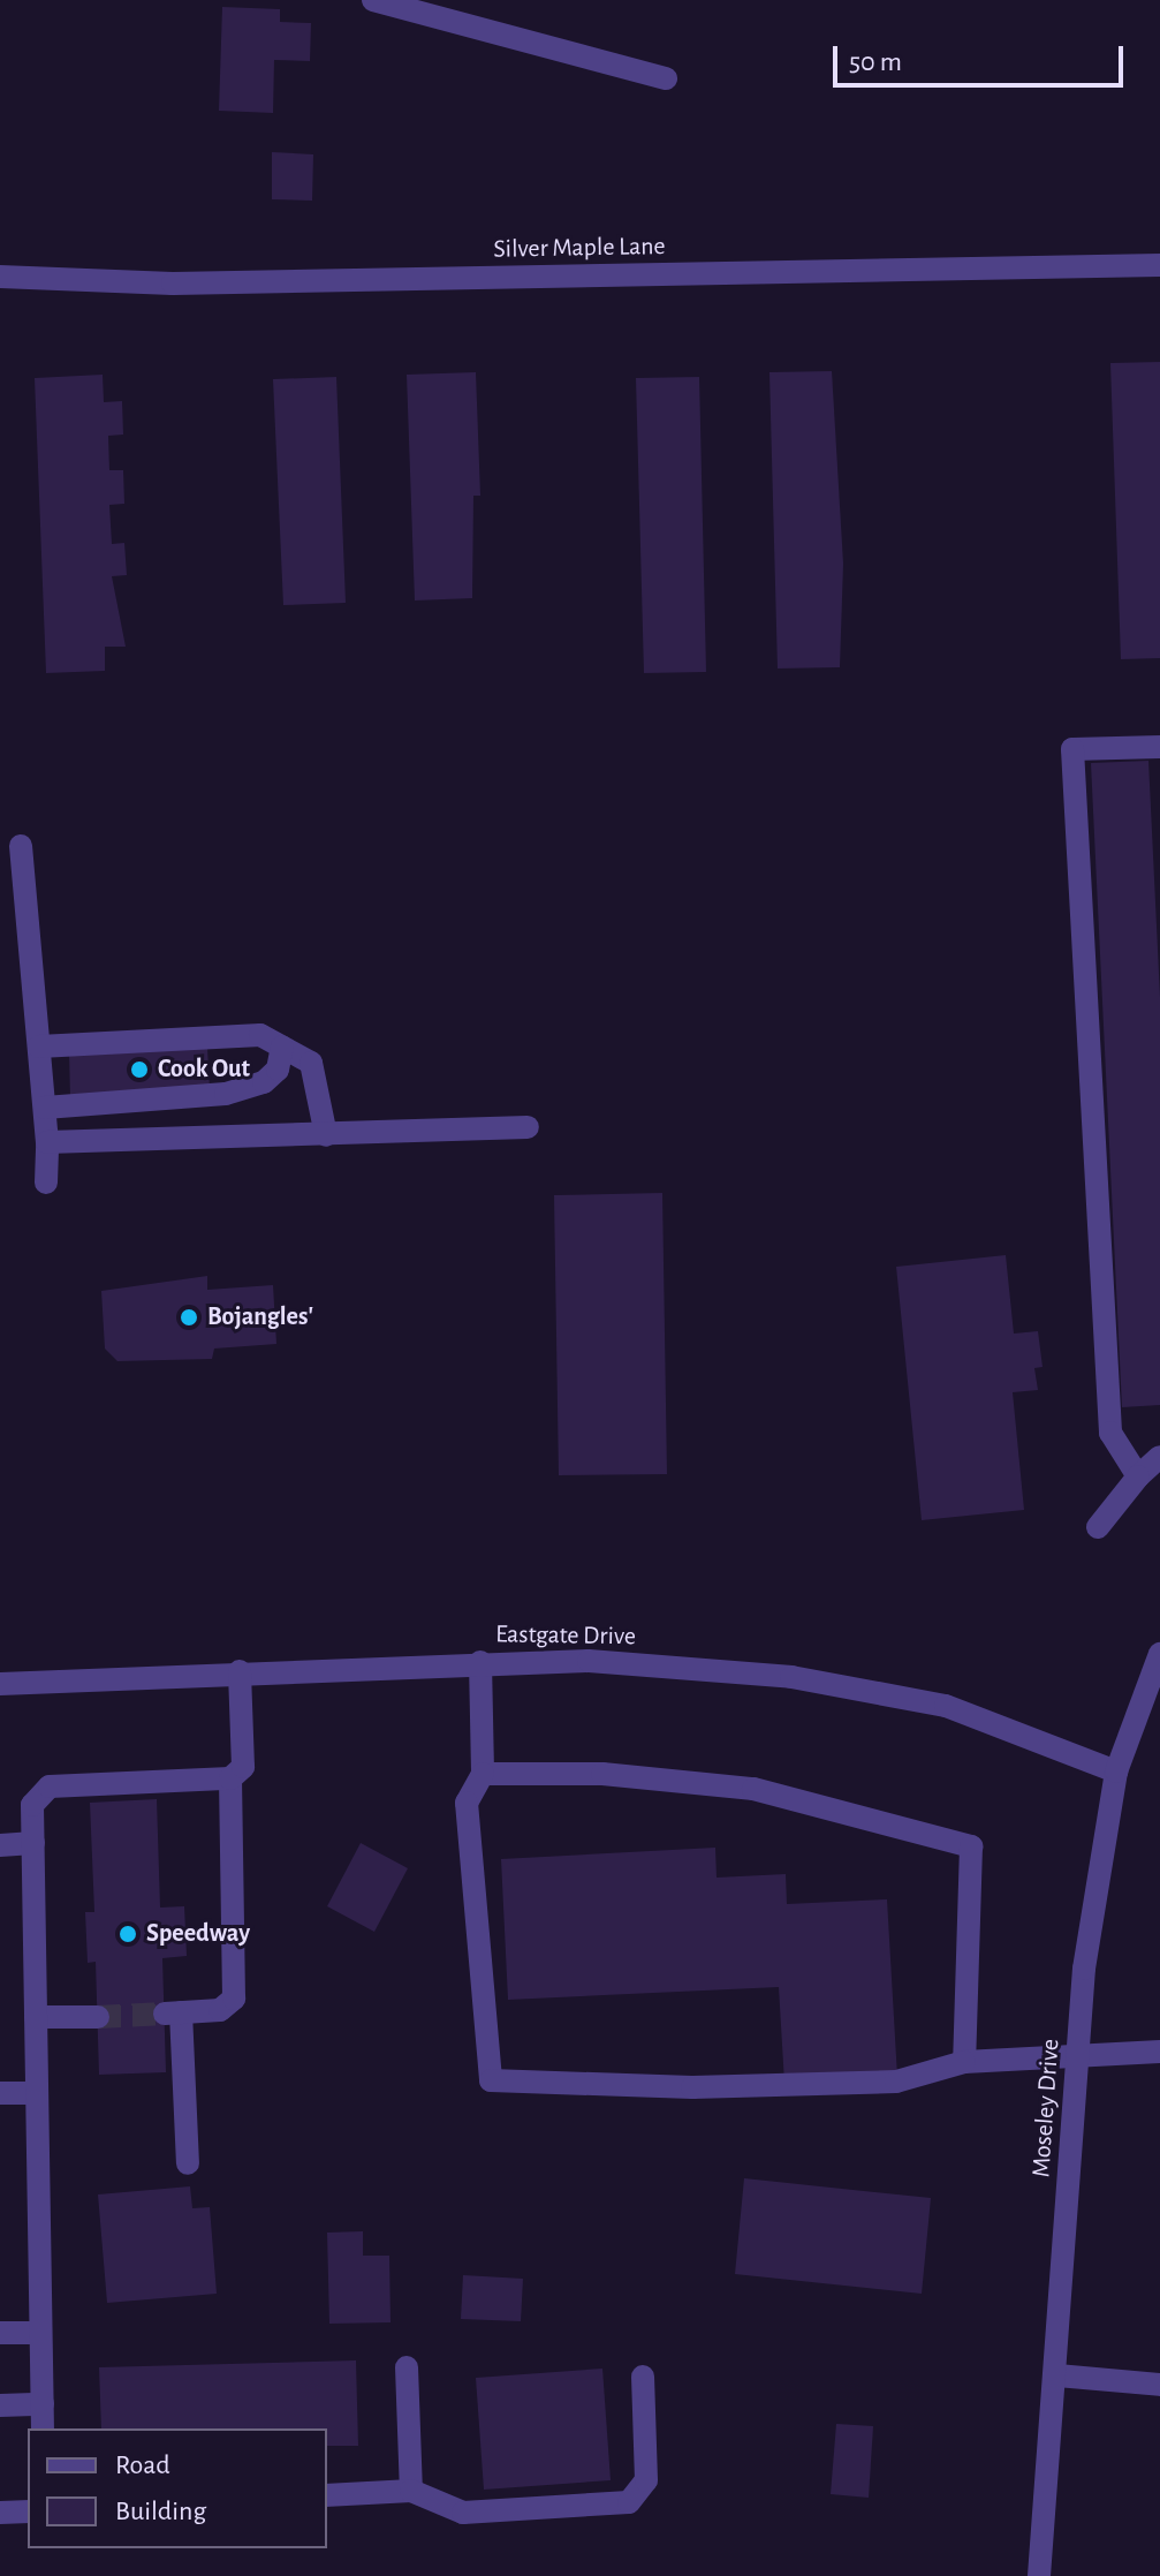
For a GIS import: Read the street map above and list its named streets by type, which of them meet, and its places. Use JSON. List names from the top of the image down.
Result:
{
  "streets": {
    "street": ["Silver Maple Lane", "Eastgate Drive", "Moseley Drive"]
  },
  "crossings": [
    ["Eastgate Drive", "Moseley Drive"]
  ],
  "places": ["Cook Out", "Bojangles'", "Speedway"],
  "legend": ["Road", "Building"],
  "scale_bar": "50 m"
}
